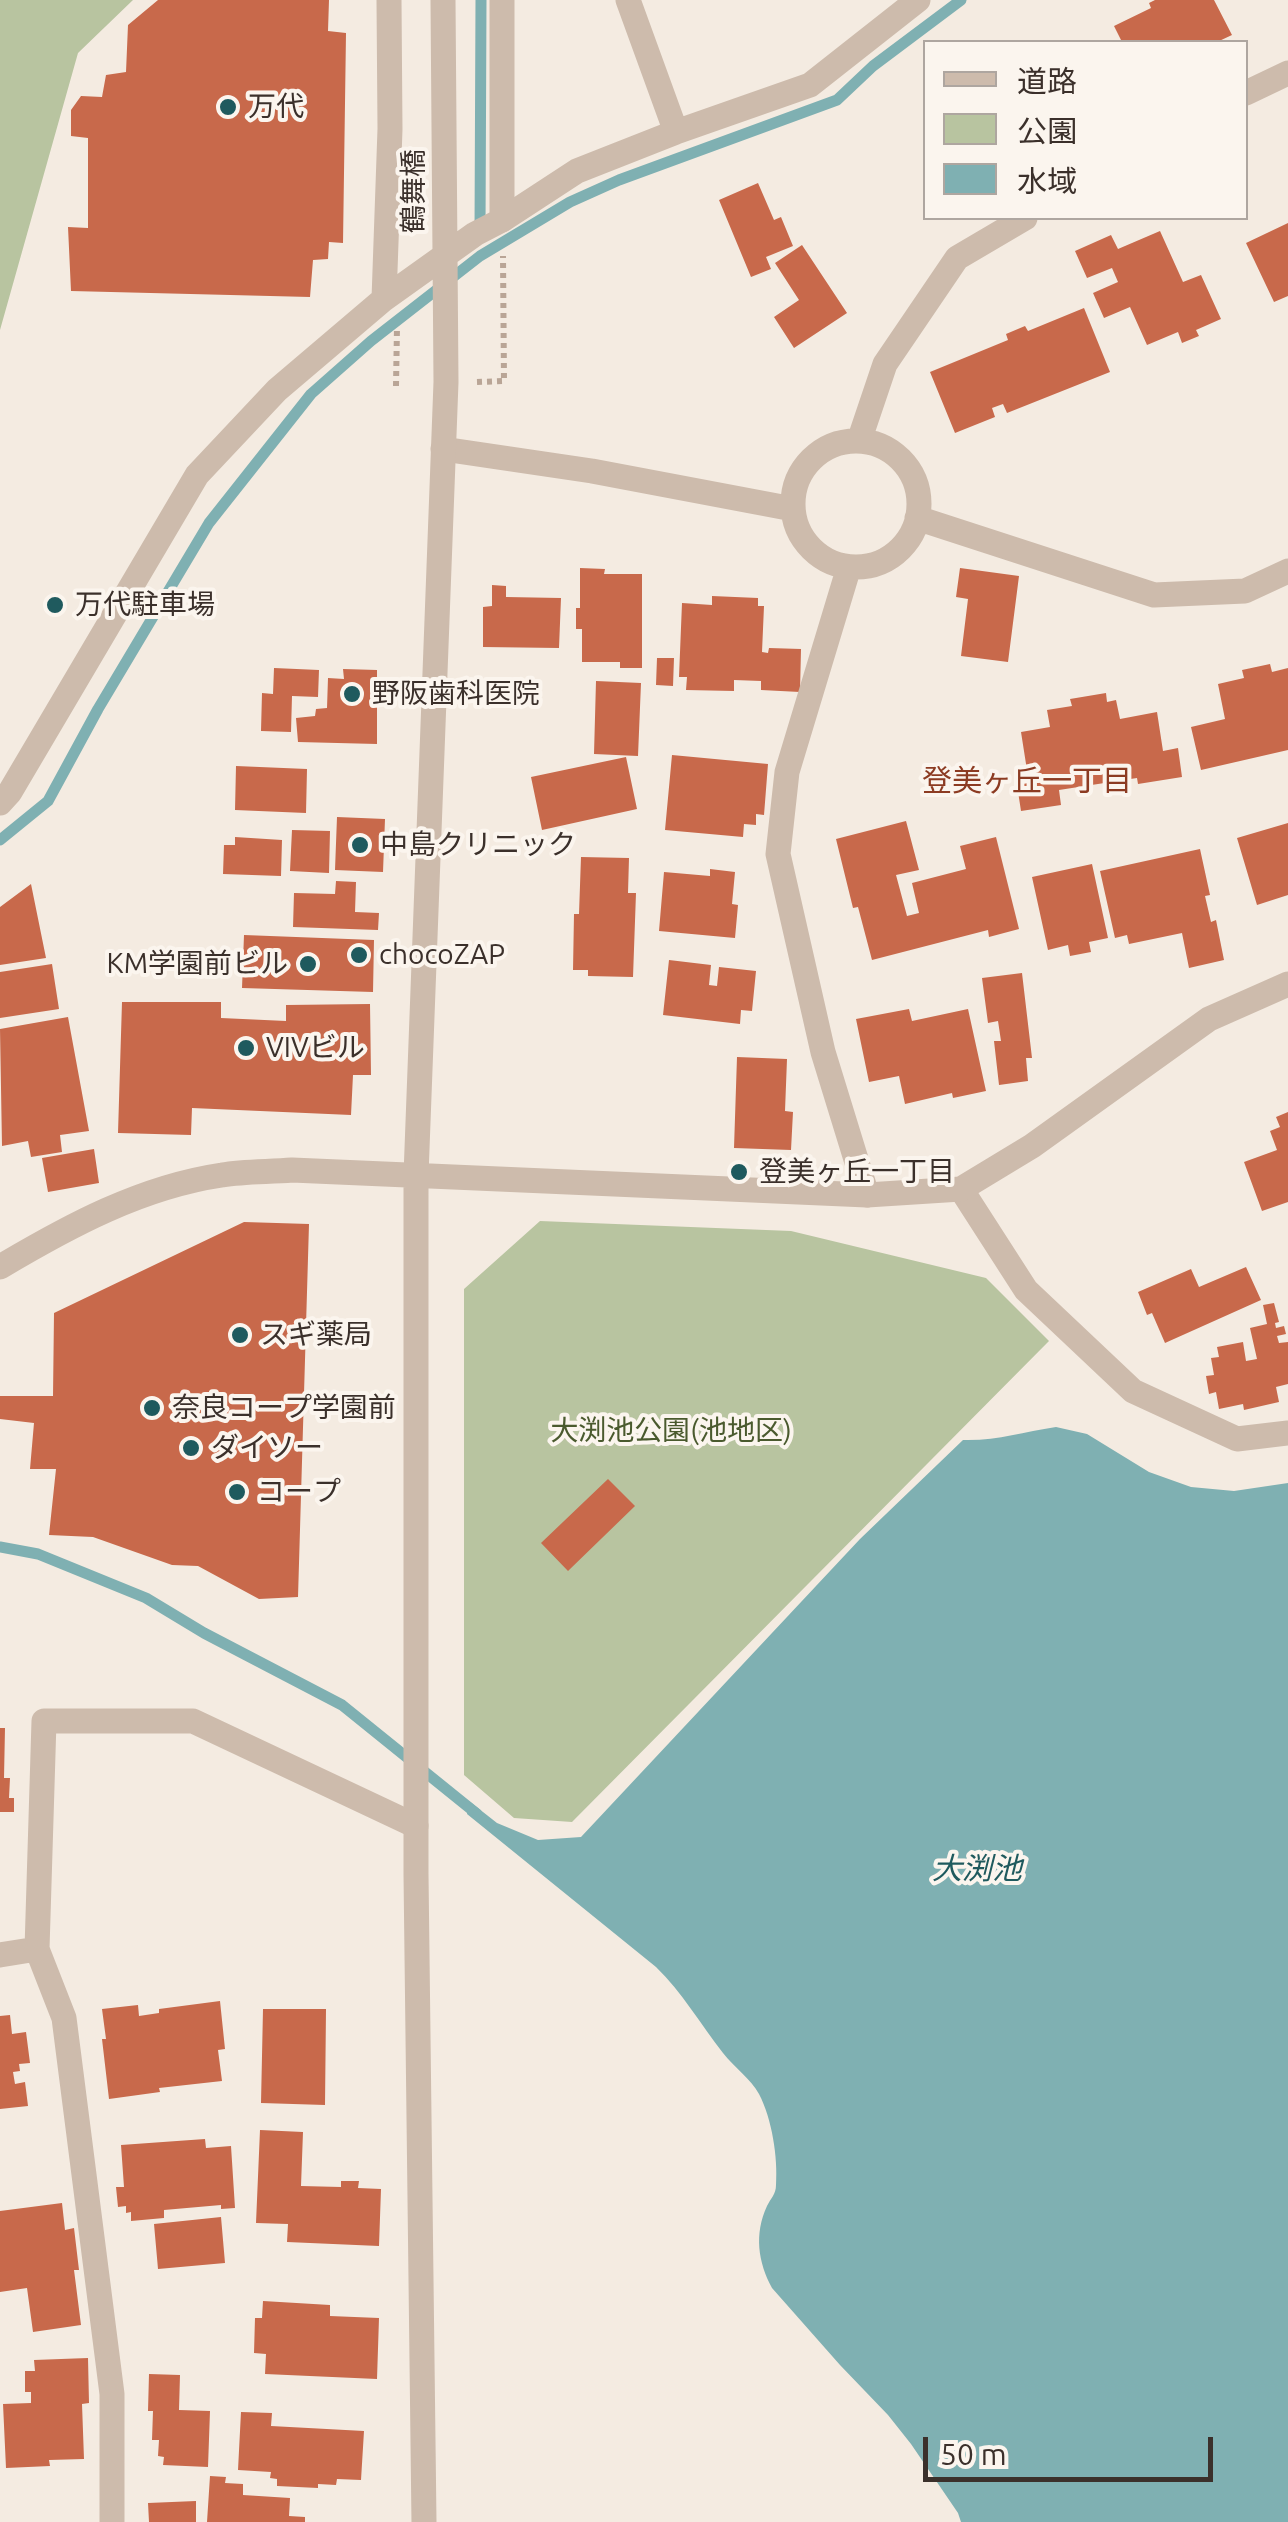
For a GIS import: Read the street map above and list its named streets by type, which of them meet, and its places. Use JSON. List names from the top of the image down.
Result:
{
  "streets": {
    "street": ["鶴舞橋"]
  },
  "districts": ["登美ヶ丘一丁目"],
  "water": ["大渕池"],
  "parks": ["大渕池公園(池地区)"],
  "places": [
    "万代",
    "万代駐車場",
    "野阪歯科医院",
    "中島クリニック",
    "chocoZAP",
    "KM学園前ビル",
    "VIVビル",
    "登美ヶ丘一丁目",
    "スギ薬局",
    "奈良コープ学園前",
    "ダイソー",
    "コープ"
  ],
  "legend": ["道路", "公園", "水域"],
  "scale_bar": "50 m"
}
